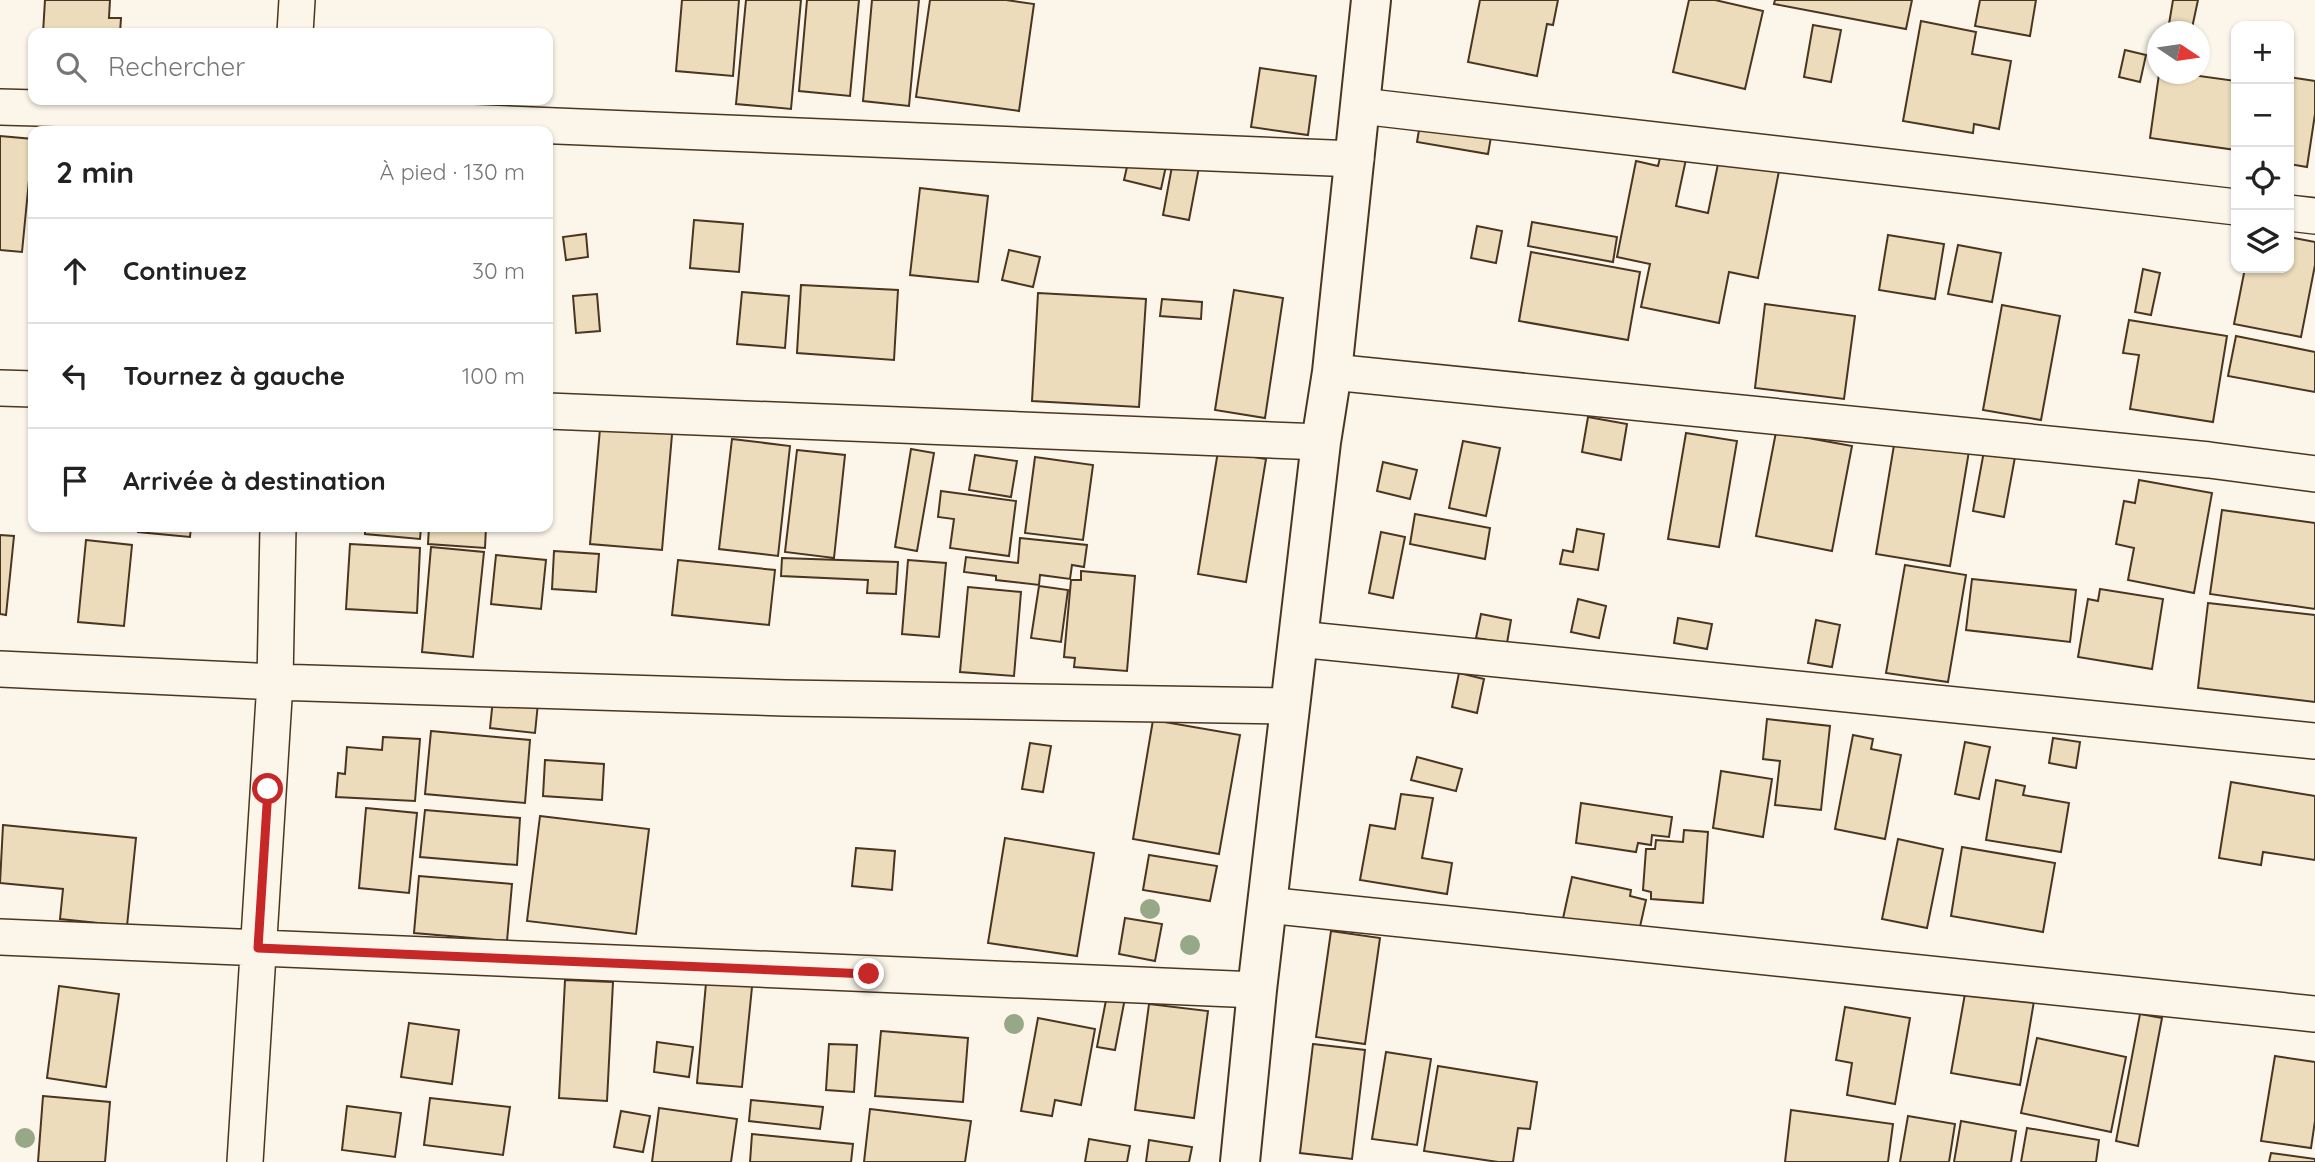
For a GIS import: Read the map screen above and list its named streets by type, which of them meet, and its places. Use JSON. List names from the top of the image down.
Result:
{
  "north": "right",
  "page": {
    "map_buttons": ["+", "−"],
    "search": "Rechercher",
    "heading": ["2 min", "À pied · 130 m"],
    "list": [
      ["Continuez", "30 m"],
      ["Tournez à gauche", "100 m"],
      "Arrivée à destination"
    ]
  }
}
